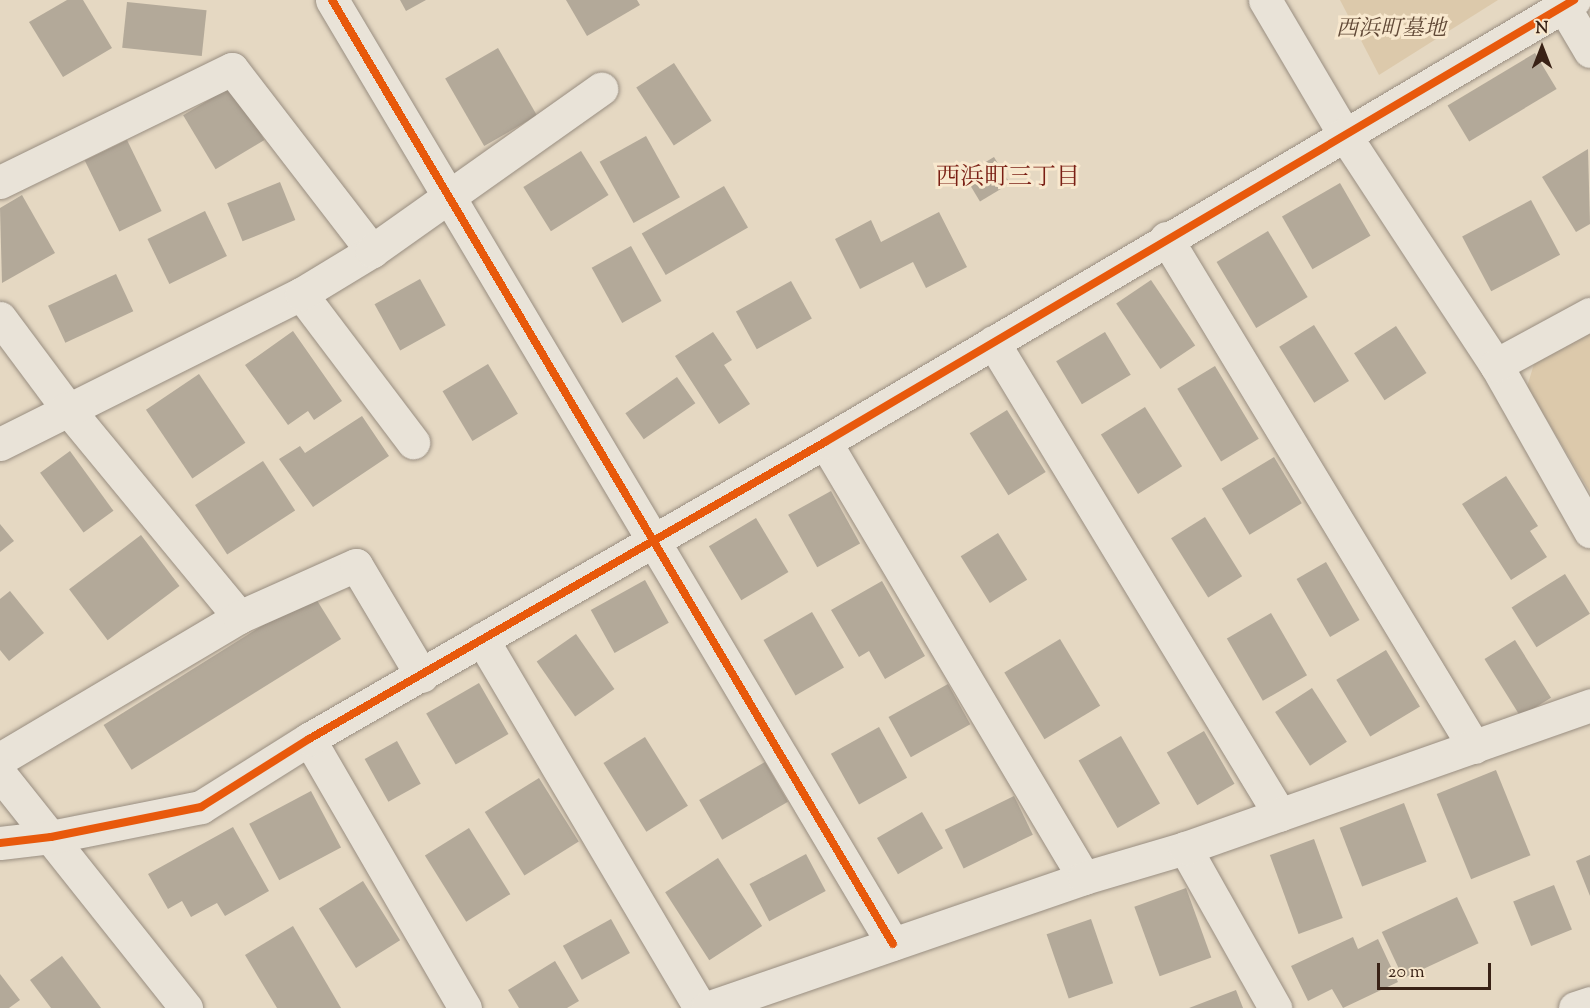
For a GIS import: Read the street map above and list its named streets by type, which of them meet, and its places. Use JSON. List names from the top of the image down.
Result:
{
  "districts": ["西浜町三丁目"],
  "parks": ["西浜町墓地"],
  "scale_bar": "20 m",
  "north": "top"
}
